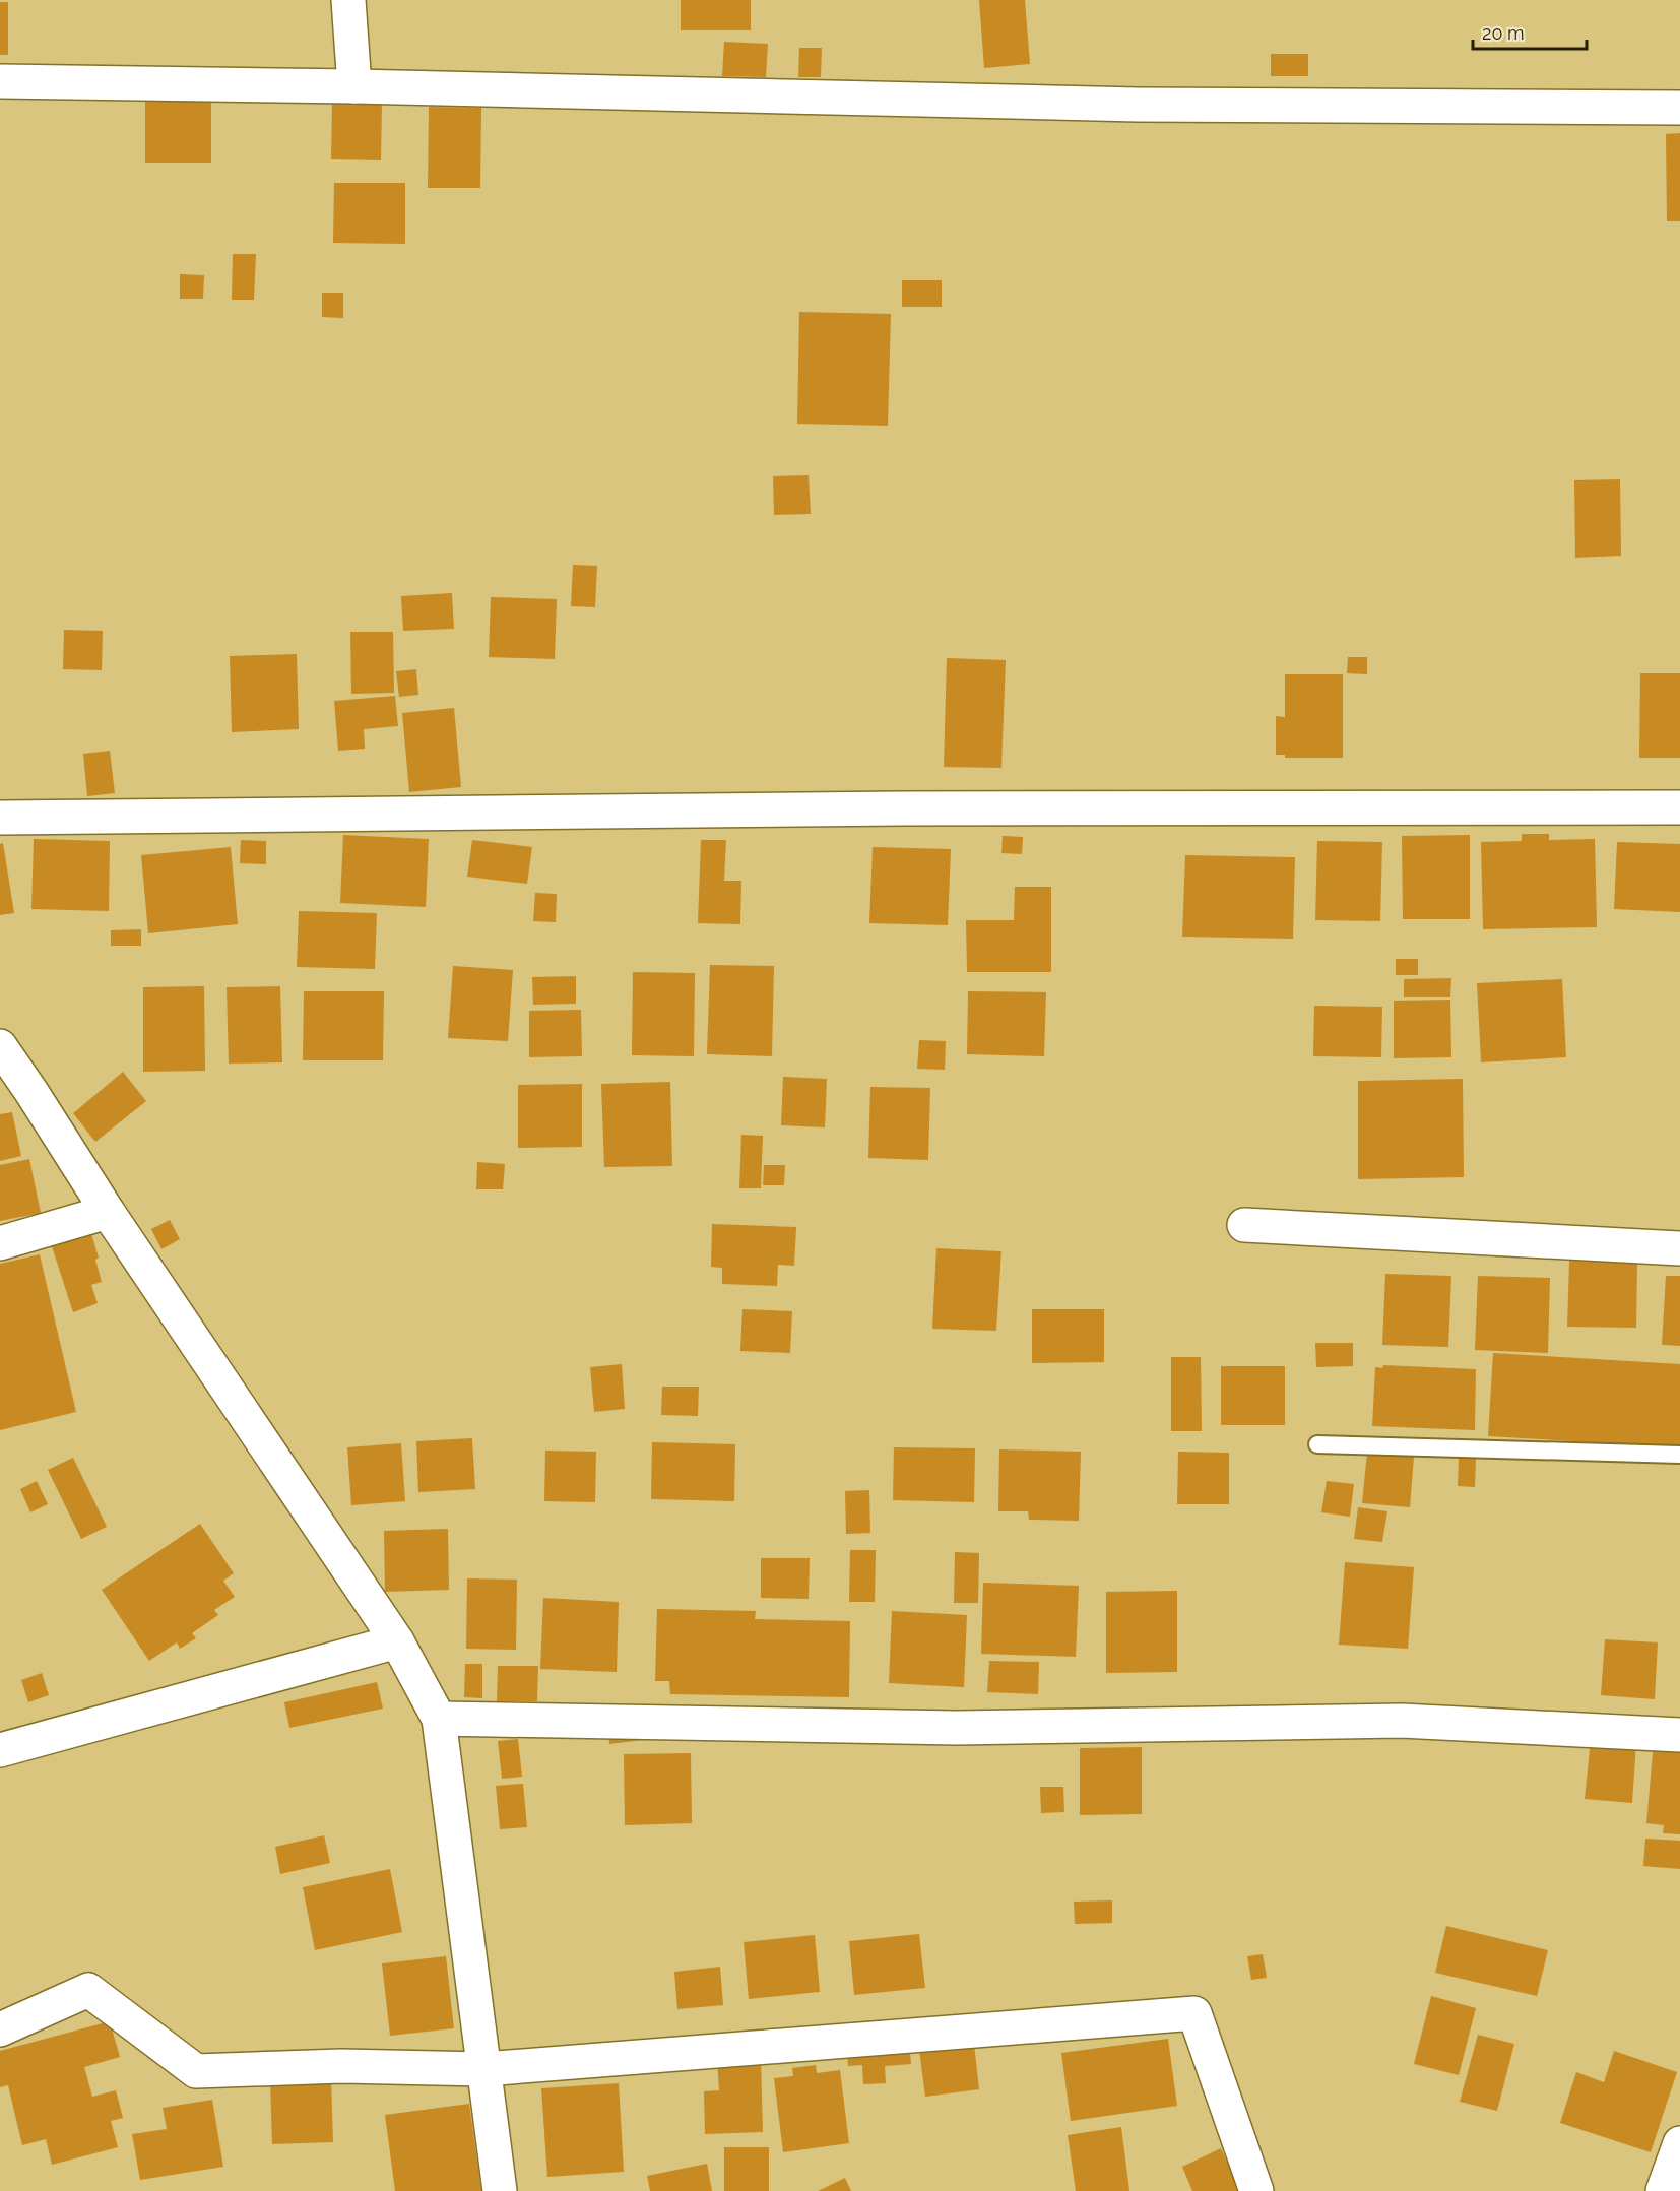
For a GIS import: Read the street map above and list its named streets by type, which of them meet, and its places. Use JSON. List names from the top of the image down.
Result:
{
  "scale_bar": "20 m"
}
